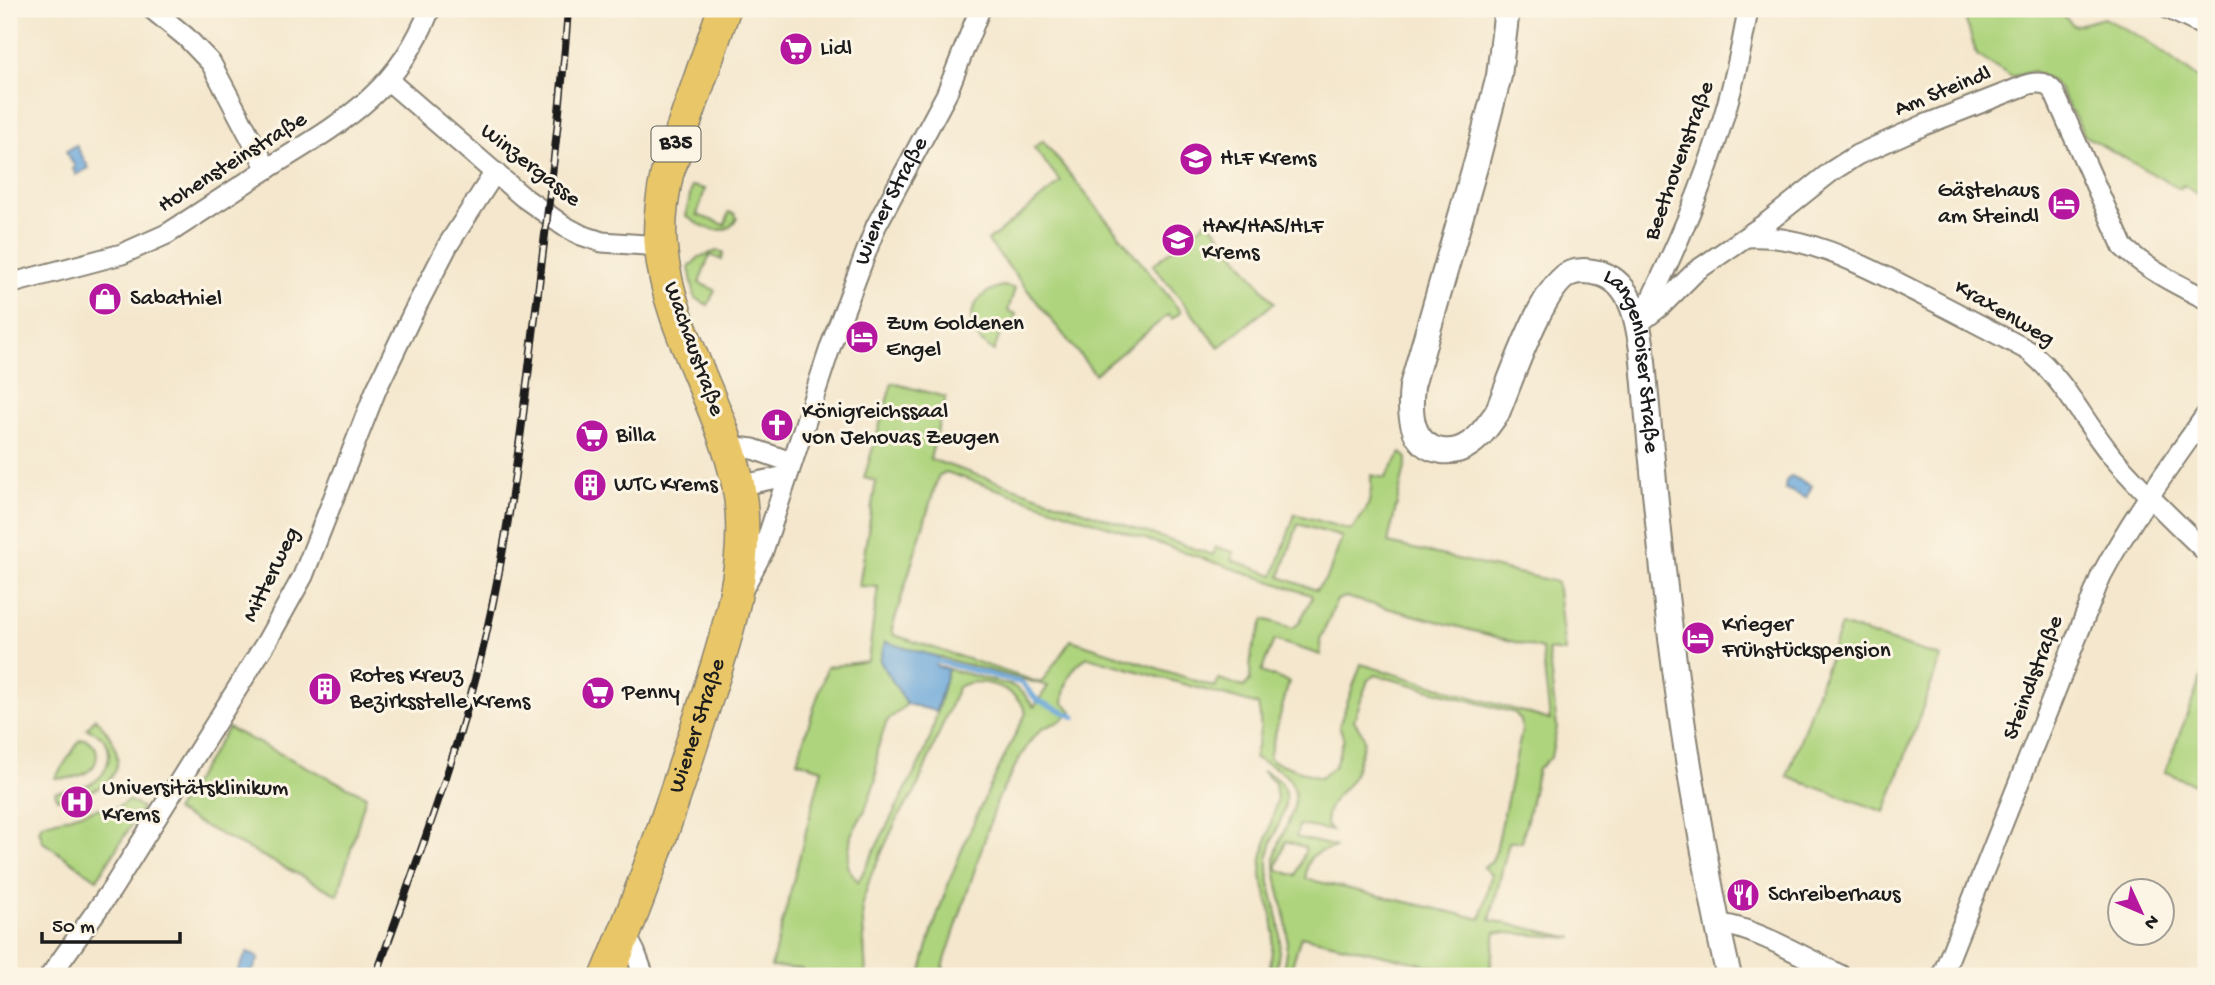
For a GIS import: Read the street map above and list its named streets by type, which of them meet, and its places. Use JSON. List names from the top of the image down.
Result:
{
  "streets": {
    "main road": ["B35", "Wiener Straße", "Wachaustraße"],
    "street": [
      "Am Steindl",
      "Beethovenstraße",
      "Hohensteinstraße",
      "Winzergasse",
      "Kraxenweg",
      "Langenloiser Straße",
      "Mitterweg",
      "Steindlstraße"
    ]
  },
  "crossings": [
    ["Am Steindl", "Beethovenstraße"],
    ["Am Steindl", "Kraxenweg"],
    ["Am Steindl", "Langenloiser Straße"],
    ["Beethovenstraße", "Langenloiser Straße"],
    ["Hohensteinstraße", "Winzergasse"],
    ["Winzergasse", "Wachaustraße"],
    ["Winzergasse", "Mitterweg"],
    ["Wiener Straße", "Wachaustraße"],
    ["Kraxenweg", "Steindlstraße"]
  ],
  "places": {
    "supermarket": ["Lidl", "Billa", "Penny"],
    "school or university": ["HLF Krems", "HAK/HAS/HLF Krems"],
    "hotel": ["Gästehaus am Steindl", "Zum Goldenen Engel", "Krieger Frühstückspension"],
    "shop": ["Sabathiel"],
    "church": ["Königreichssaal von Jehovas Zeugen"],
    "building": ["WTC Krems", "Rotes Kreuz Bezirksstelle Krems"],
    "hospital": ["Universitätsklinikum Krems"],
    "restaurant": ["Schreiberhaus"]
  },
  "scale_bar": "50 m",
  "north": "bottom right"
}
